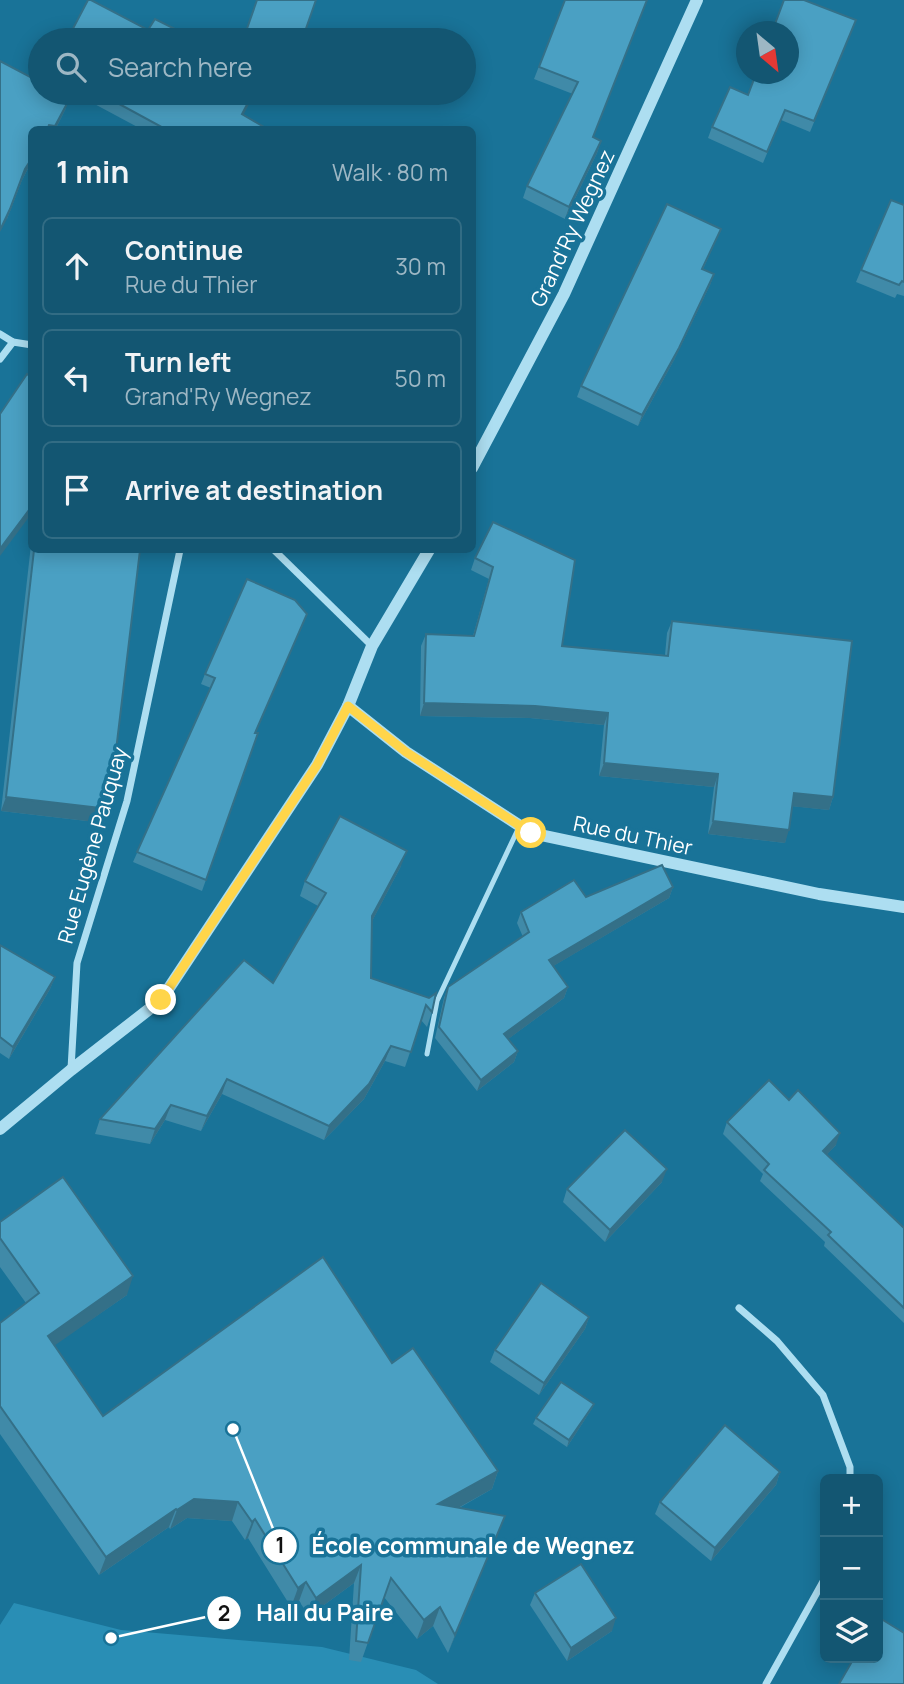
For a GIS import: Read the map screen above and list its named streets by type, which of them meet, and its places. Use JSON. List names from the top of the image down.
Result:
{
  "streets": {
    "street": ["Grand'Ry Wegnez", "Rue du Thier", "Rue Eugène Pauquay"]
  },
  "places": ["École communale de Wegnez", "Hall du Paire"],
  "north": "bottom right",
  "page": {
    "search": "Search here",
    "heading": ["1 min", "Walk · 80 m"],
    "list": [
      ["Continue", "Rue du Thier", "30 m"],
      ["Turn left", "Grand'Ry Wegnez", "50 m"],
      "Arrive at destination"
    ],
    "map_buttons": ["+", "−"]
  }
}
